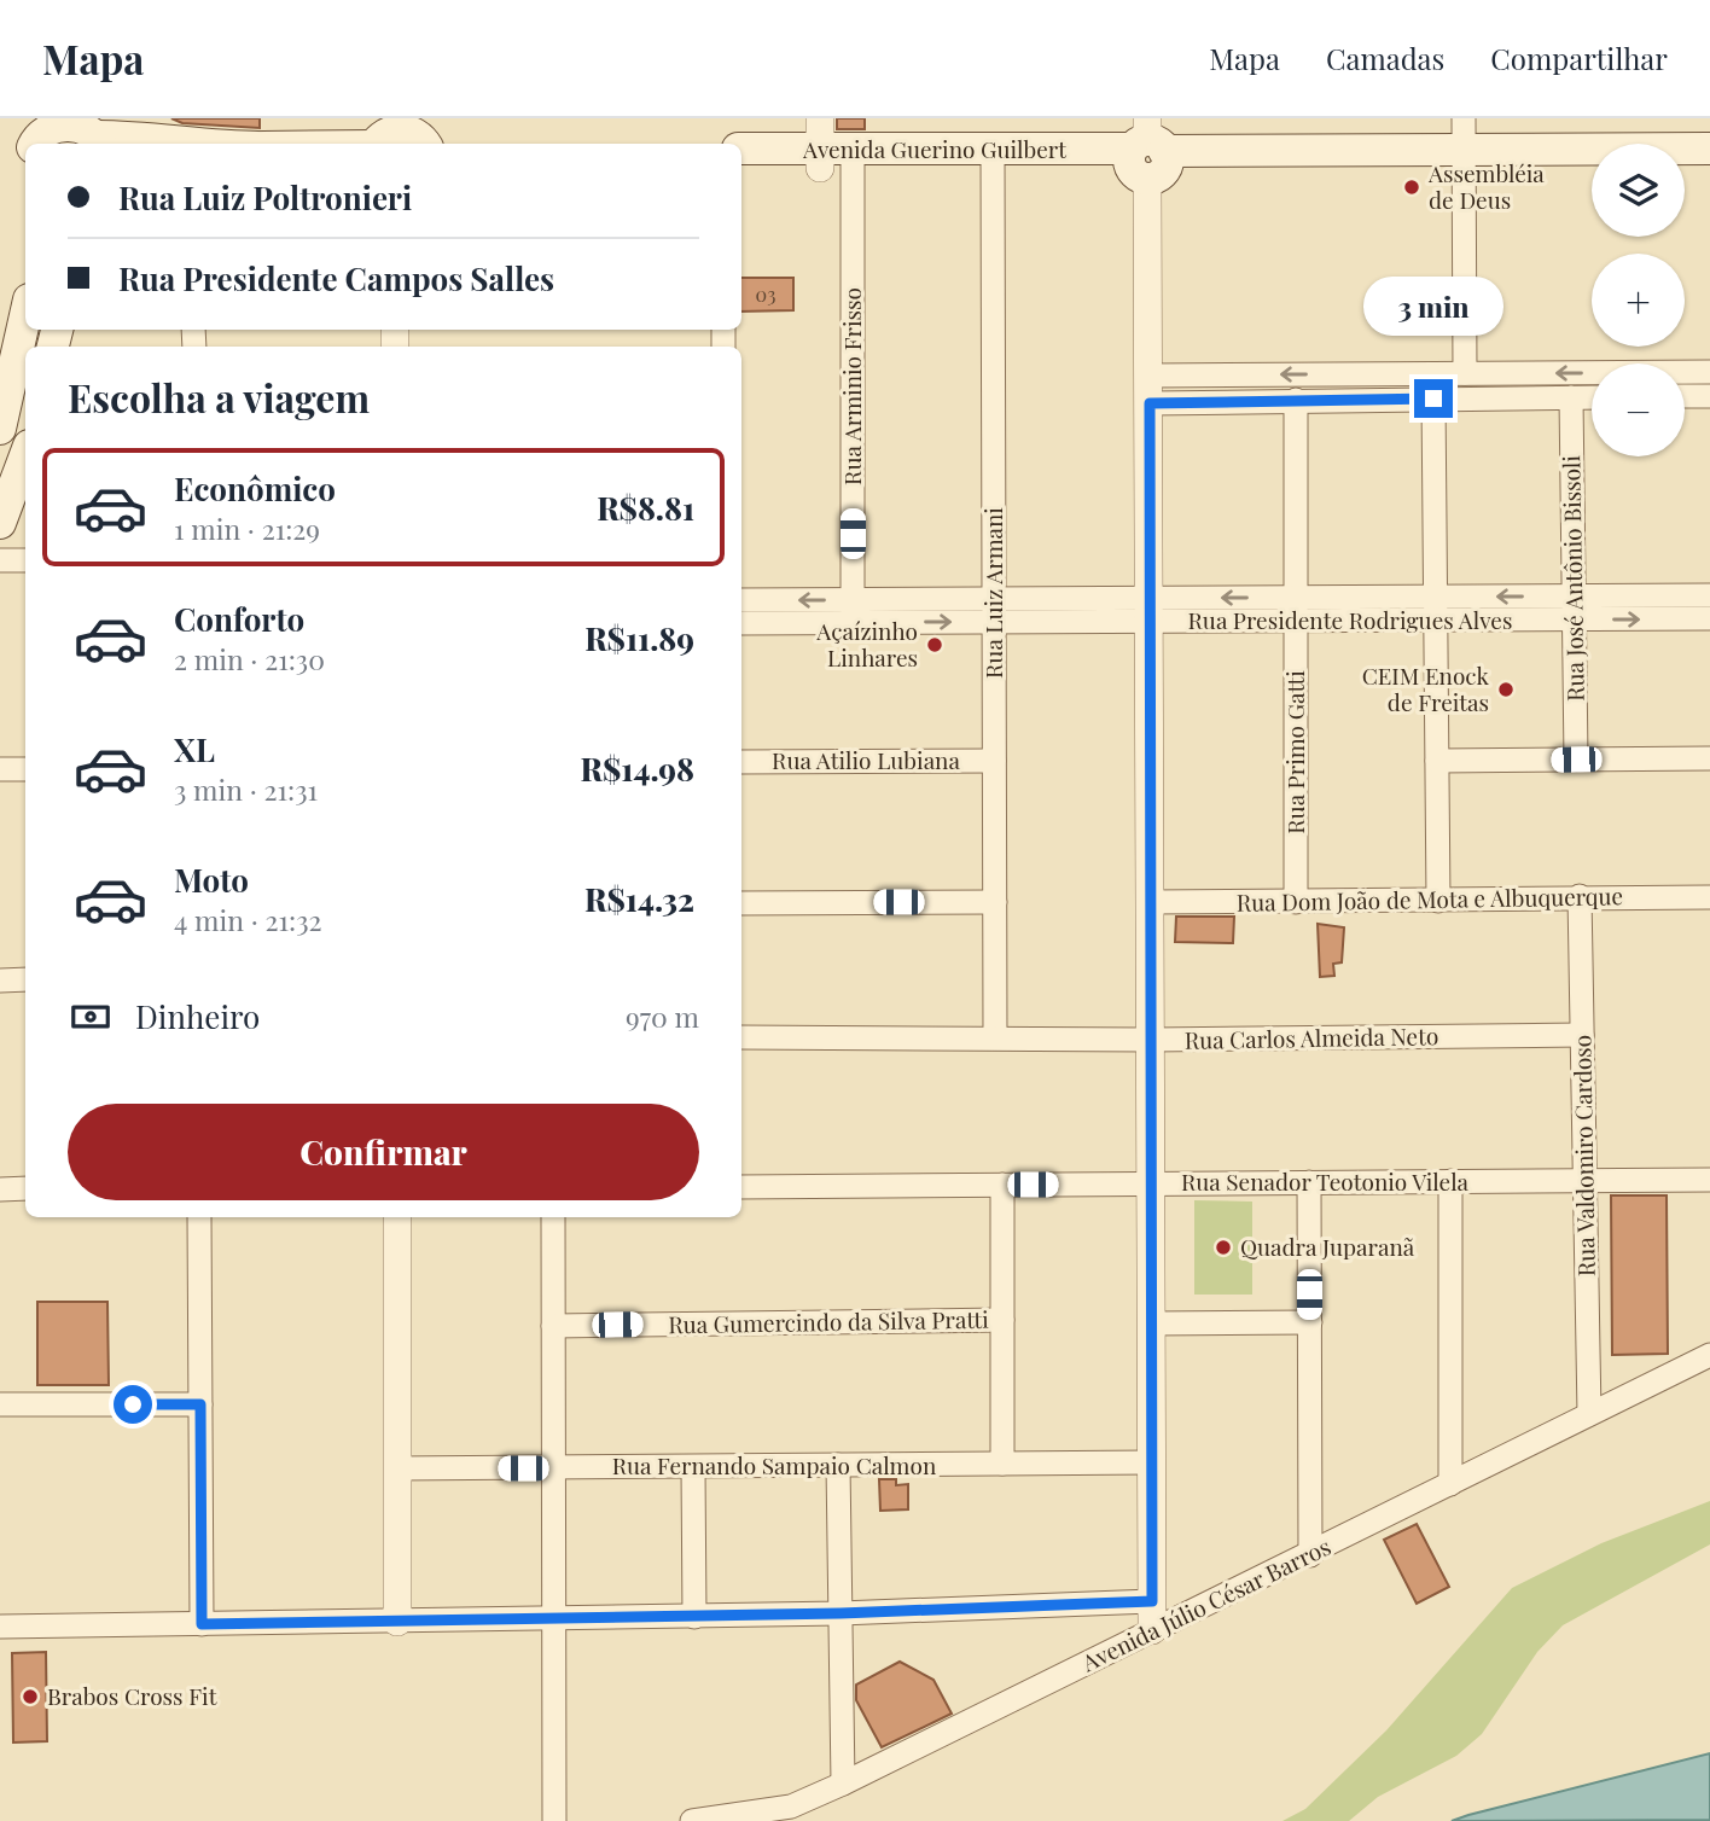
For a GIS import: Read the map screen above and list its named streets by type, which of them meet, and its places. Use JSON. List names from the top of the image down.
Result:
{
  "streets": {
    "main road": ["Avenida Guerino Guilbert"],
    "street": [
      "Rua Arminio Frisso",
      "Rua José Antônio Bissoli",
      "Rua Luiz Armani",
      "Rua Presidente Rodrigues Alves",
      "Rua Primo Gatti",
      "Rua Atilio Lubiana",
      "Rua Dom João de Mota e Albuquerque",
      "Rua Carlos Almeida Neto",
      "Rua Valdomiro Cardoso",
      "Rua Senador Teotonio Vilela",
      "Rua Gumercindo da Silva Pratti",
      "Rua Fernando Sampaio Calmon",
      "Avenida Júlio César Barros"
    ]
  },
  "crossings": [
    ["Avenida Guerino Guilbert", "Rua Arminio Frisso"],
    ["Avenida Guerino Guilbert", "Rua Luiz Armani"],
    ["Rua Arminio Frisso", "Rua Presidente Rodrigues Alves"],
    ["Rua José Antônio Bissoli", "Rua Presidente Rodrigues Alves"],
    ["Rua Luiz Armani", "Rua Presidente Rodrigues Alves"],
    ["Rua Luiz Armani", "Rua Atilio Lubiana"],
    ["Rua Luiz Armani", "Rua Carlos Almeida Neto"],
    ["Rua Presidente Rodrigues Alves", "Rua Primo Gatti"],
    ["Rua Primo Gatti", "Rua Dom João de Mota e Albuquerque"],
    ["Rua Dom João de Mota e Albuquerque", "Rua Valdomiro Cardoso"],
    ["Rua Carlos Almeida Neto", "Rua Valdomiro Cardoso"],
    ["Rua Valdomiro Cardoso", "Rua Senador Teotonio Vilela"],
    ["Rua Valdomiro Cardoso", "Avenida Júlio César Barros"]
  ],
  "places": [
    "Assembléia de Deus",
    "Açaízinho Linhares",
    "CEIM Enock de Freitas",
    "Quadra Juparanã",
    "Brabos Cross Fit"
  ],
  "house_numbers": ["03"],
  "page": {
    "header": "Mapa",
    "nav": ["Mapa", "Camadas", "Compartilhar"],
    "map_buttons": ["+", "−"],
    "banner": ["Rua Luiz Poltronieri", "Rua Presidente Campos Salles"],
    "bubble": "3 min",
    "heading": "Escolha a viagem",
    "list": [
      {
        "name": "Econômico",
        "note": "1 min · 21:29",
        "value": "R$8.81"
      },
      {
        "name": "Conforto",
        "note": "2 min · 21:30",
        "value": "R$11.89"
      },
      {
        "name": "XL",
        "note": "3 min · 21:31",
        "value": "R$14.98"
      },
      {
        "name": "Moto",
        "note": "4 min · 21:32",
        "value": "R$14.32"
      }
    ],
    "pay": ["Dinheiro", "970 m"],
    "buttons": "Confirmar"
  }
}
